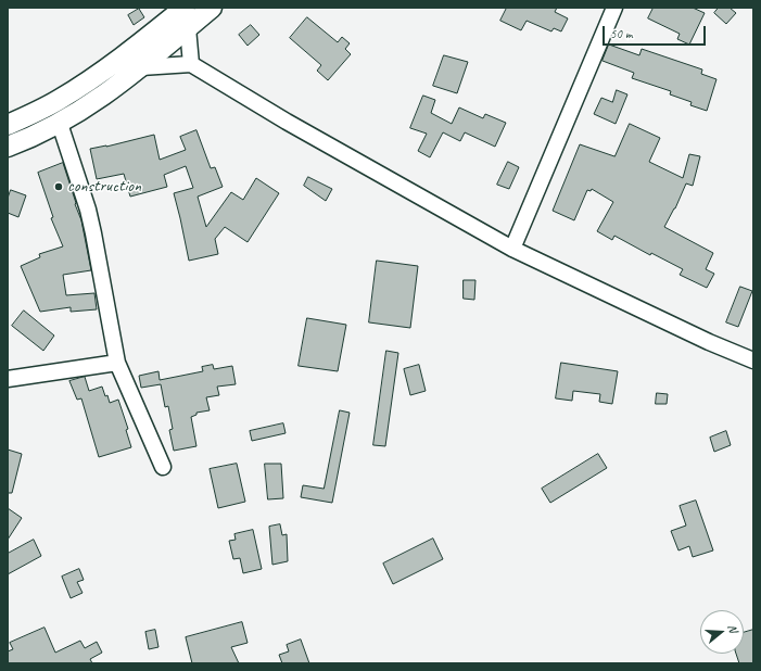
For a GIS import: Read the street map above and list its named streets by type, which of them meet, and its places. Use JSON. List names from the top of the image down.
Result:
{
  "places": ["construction"],
  "scale_bar": "50 m",
  "north": "right"
}
